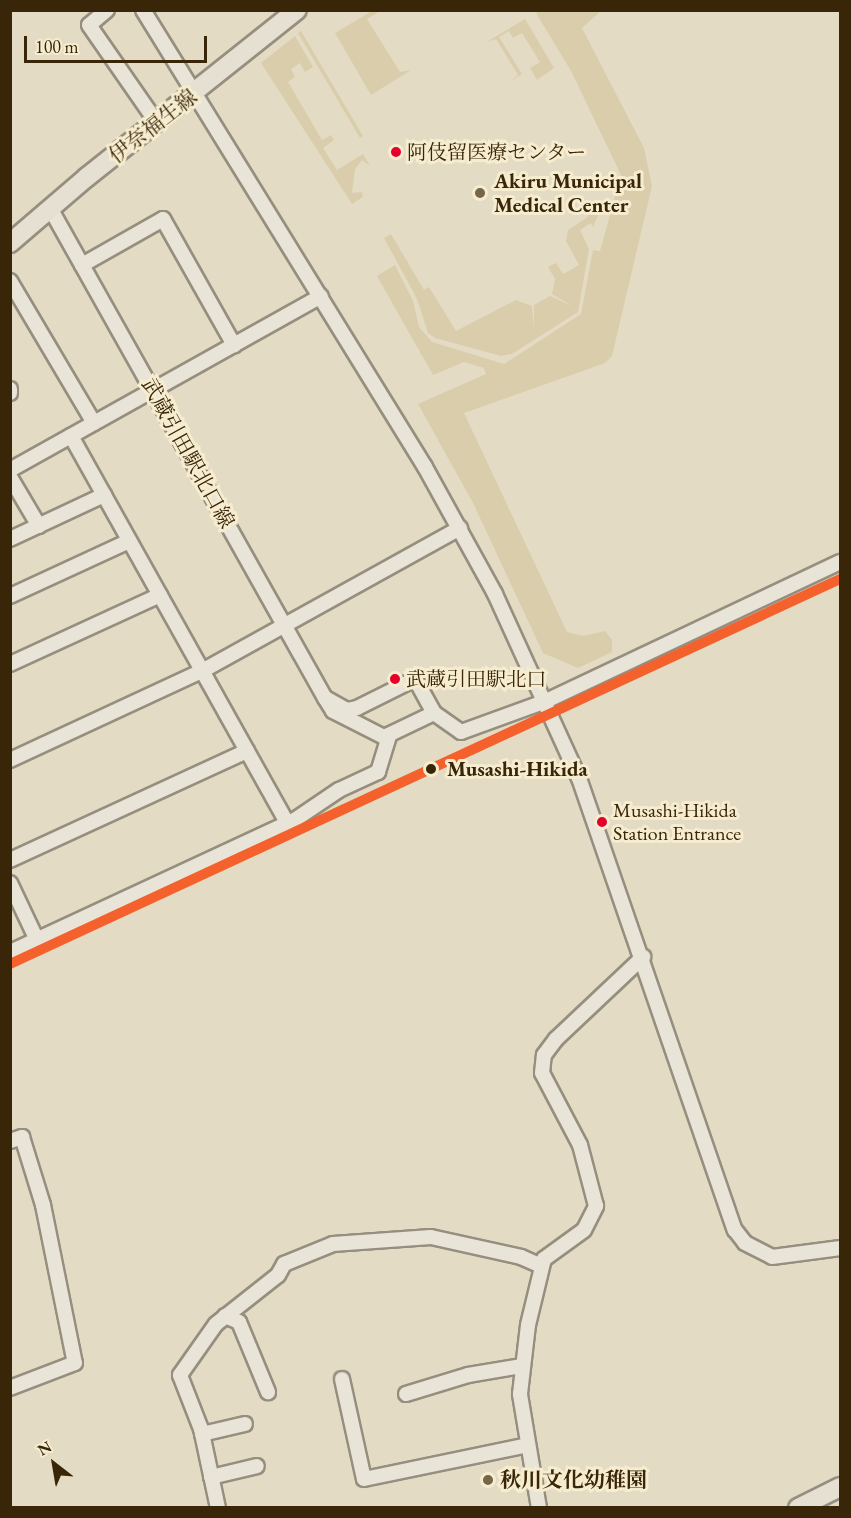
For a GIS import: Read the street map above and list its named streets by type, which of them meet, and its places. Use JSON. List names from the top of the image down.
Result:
{
  "streets": {
    "main road": ["伊奈福生線"],
    "street": ["武蔵引田駅北口線"]
  },
  "crossings": [
    ["伊奈福生線", "武蔵引田駅北口線"]
  ],
  "places": [
    "阿伎留医療センター",
    "Akiru Municipal Medical Center",
    "武蔵引田駅北口",
    "Musashi-Hikida",
    "Musashi-Hikida Station Entrance",
    "秋川文化幼稚園"
  ],
  "scale_bar": "100 m",
  "north": "top left"
}
